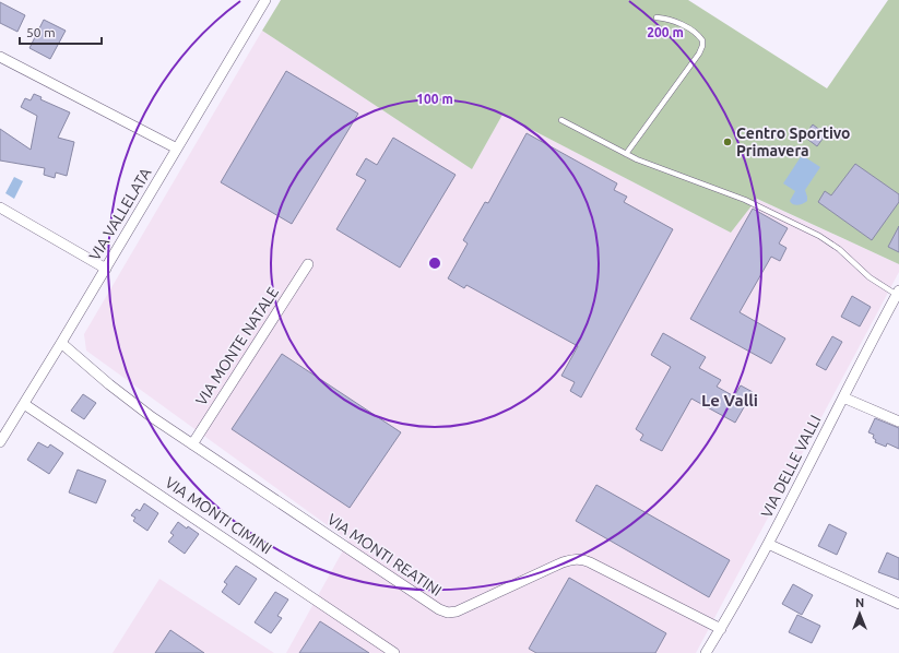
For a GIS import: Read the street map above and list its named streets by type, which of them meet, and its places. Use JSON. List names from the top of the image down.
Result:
{
  "streets": {
    "street": [
      "VIA VALLELATA",
      "VIA MONTE NATALE",
      "VIA DELLE VALLI",
      "VIA MONTI CIMINI",
      "VIA MONTI REATINI"
    ]
  },
  "crossings": [
    ["VIA VALLELATA", "VIA MONTI CIMINI"],
    ["VIA VALLELATA", "VIA MONTI REATINI"],
    ["VIA MONTE NATALE", "VIA MONTI REATINI"],
    ["VIA DELLE VALLI", "VIA MONTI REATINI"]
  ],
  "districts": ["Le Valli"],
  "places": ["Centro Sportivo Primavera"],
  "scale_bar": "50 m",
  "north": "top",
  "rings": ["200 m", "100 m"]
}
